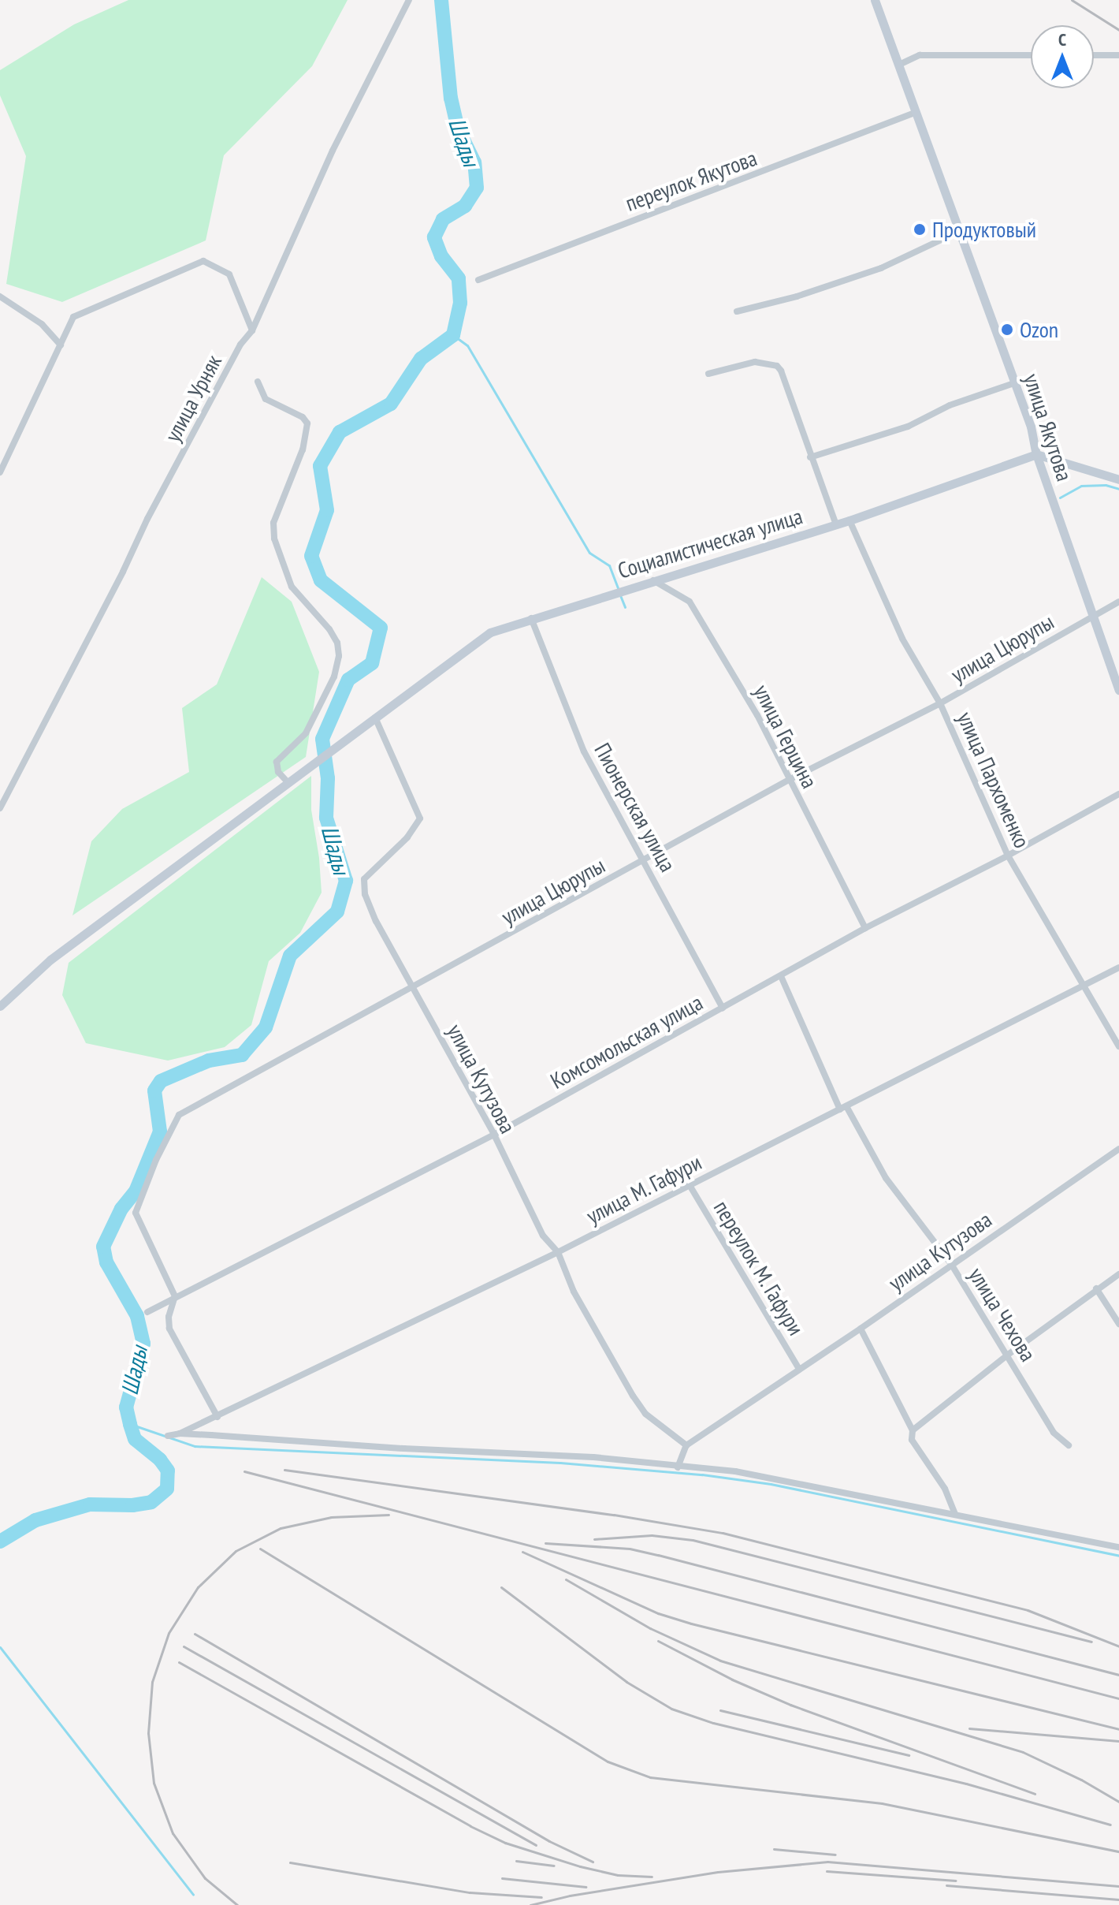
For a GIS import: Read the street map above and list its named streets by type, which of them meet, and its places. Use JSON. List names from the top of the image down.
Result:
{
  "streets": {
    "street": [
      "переулок Якутова",
      "улица Урняк",
      "улица Якутова",
      "Социалистическая улица",
      "улица Цюрупы",
      "улица Герцина",
      "улица Пархоменко",
      "Пионерская улица",
      "Комсомольская улица",
      "улица Кутузова",
      "улица М. Гафури",
      "переулок М. Гафури",
      "улица Чехова"
    ]
  },
  "crossings": [
    ["переулок Якутова", "улица Якутова"],
    ["улица Якутова", "Социалистическая улица"],
    ["улица Якутова", "улица Цюрупы"],
    ["Социалистическая улица", "улица Герцина"],
    ["Социалистическая улица", "улица Пархоменко"],
    ["Социалистическая улица", "Пионерская улица"],
    ["Социалистическая улица", "улица Кутузова"],
    ["улица Цюрупы", "улица Герцина"],
    ["улица Цюрупы", "улица Пархоменко"],
    ["улица Цюрупы", "Пионерская улица"],
    ["улица Цюрупы", "Комсомольская улица"],
    ["улица Цюрупы", "улица Кутузова"],
    ["улица Герцина", "Комсомольская улица"],
    ["улица Пархоменко", "Комсомольская улица"],
    ["улица Пархоменко", "улица М. Гафури"],
    ["Пионерская улица", "Комсомольская улица"],
    ["Комсомольская улица", "улица Кутузова"],
    ["Комсомольская улица", "улица Чехова"],
    ["улица Кутузова", "улица М. Гафури"],
    ["улица Кутузова", "переулок М. Гафури"],
    ["улица Кутузова", "улица Чехова"],
    ["улица М. Гафури", "переулок М. Гафури"],
    ["улица М. Гафури", "улица Чехова"]
  ],
  "water": ["Шады"],
  "places": ["Продуктовый", "Ozon"],
  "north": "top"
}
